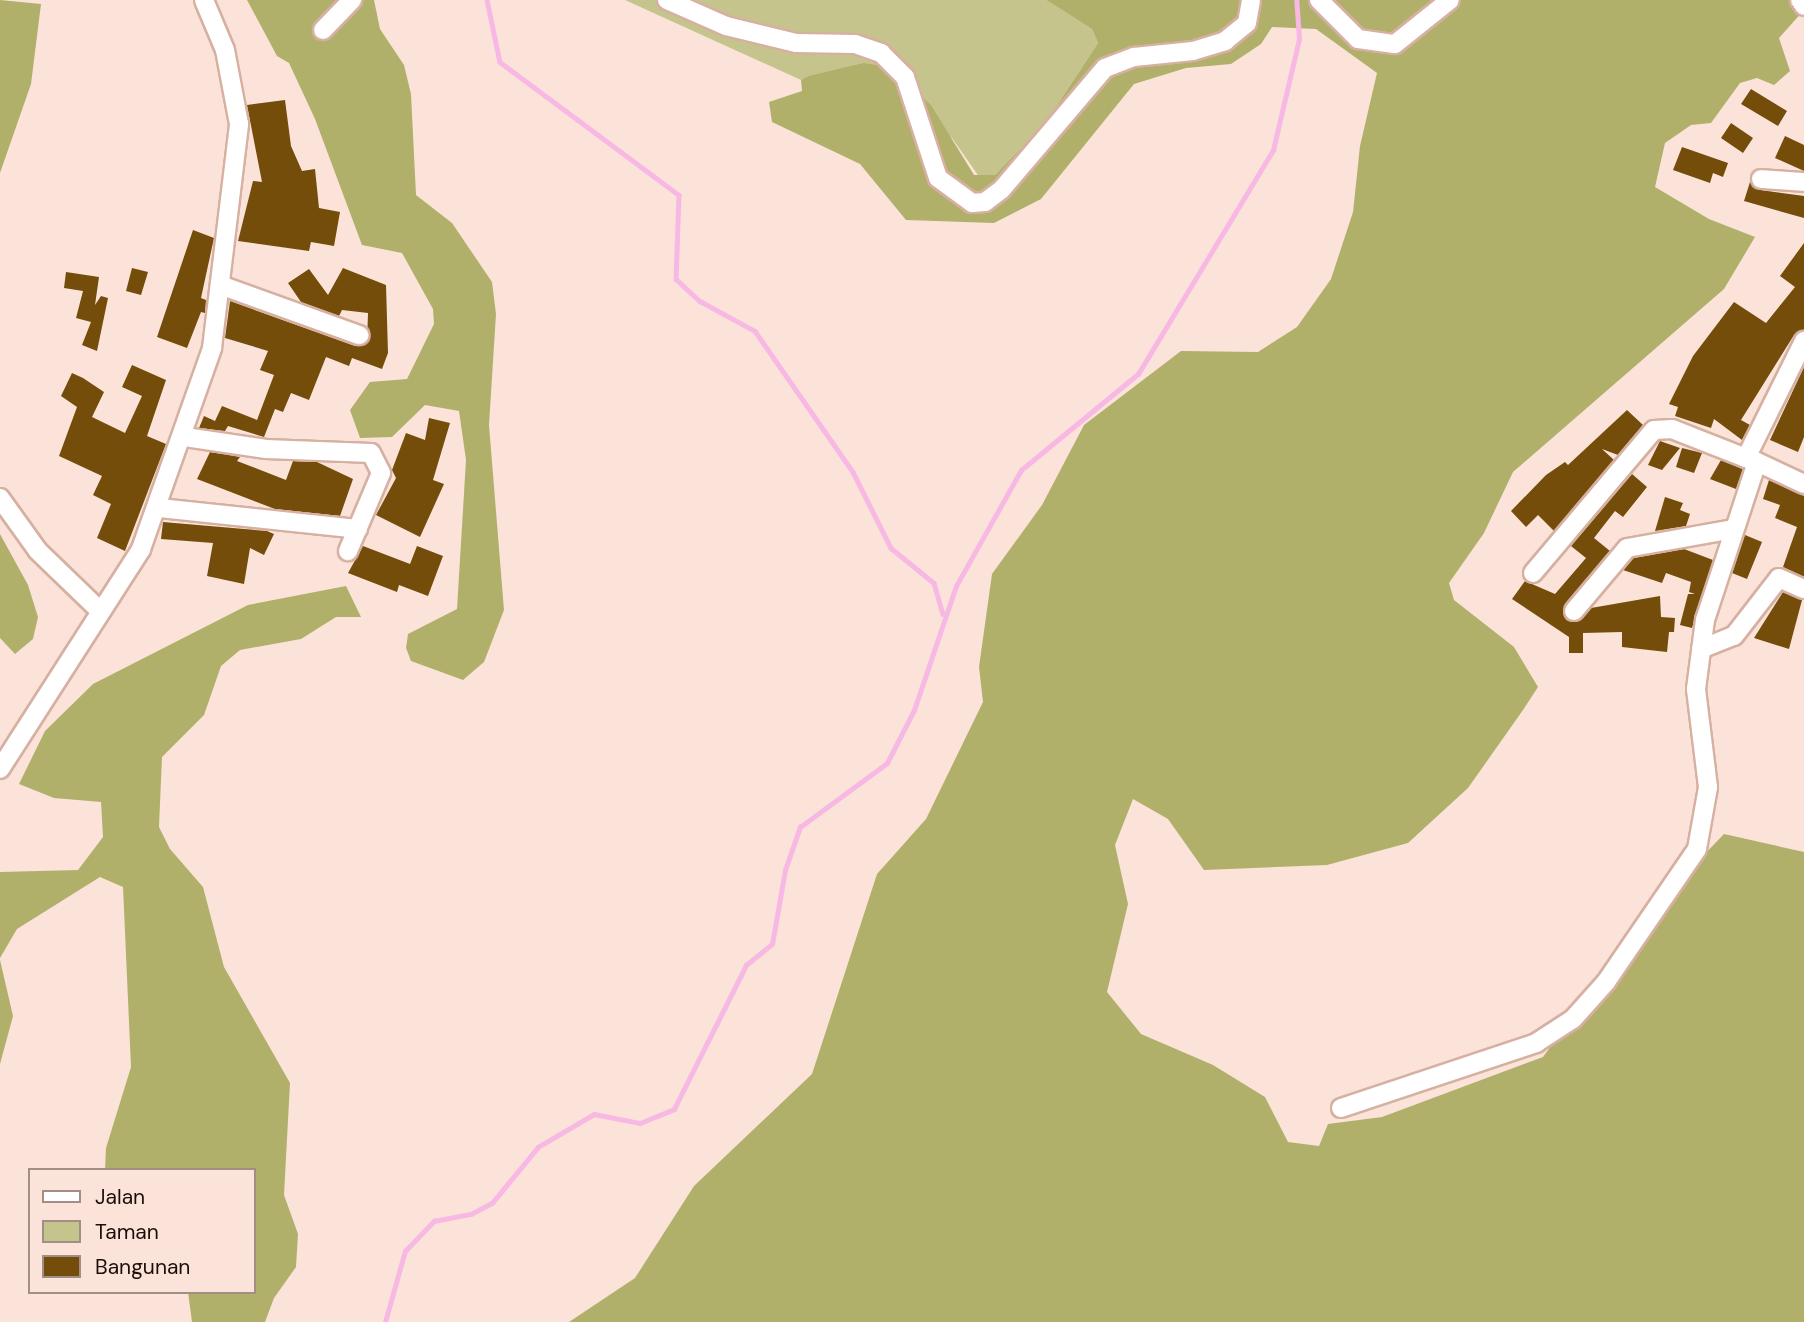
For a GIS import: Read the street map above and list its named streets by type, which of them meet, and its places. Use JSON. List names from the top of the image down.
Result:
{
  "legend": ["Jalan", "Taman", "Bangunan"]
}
